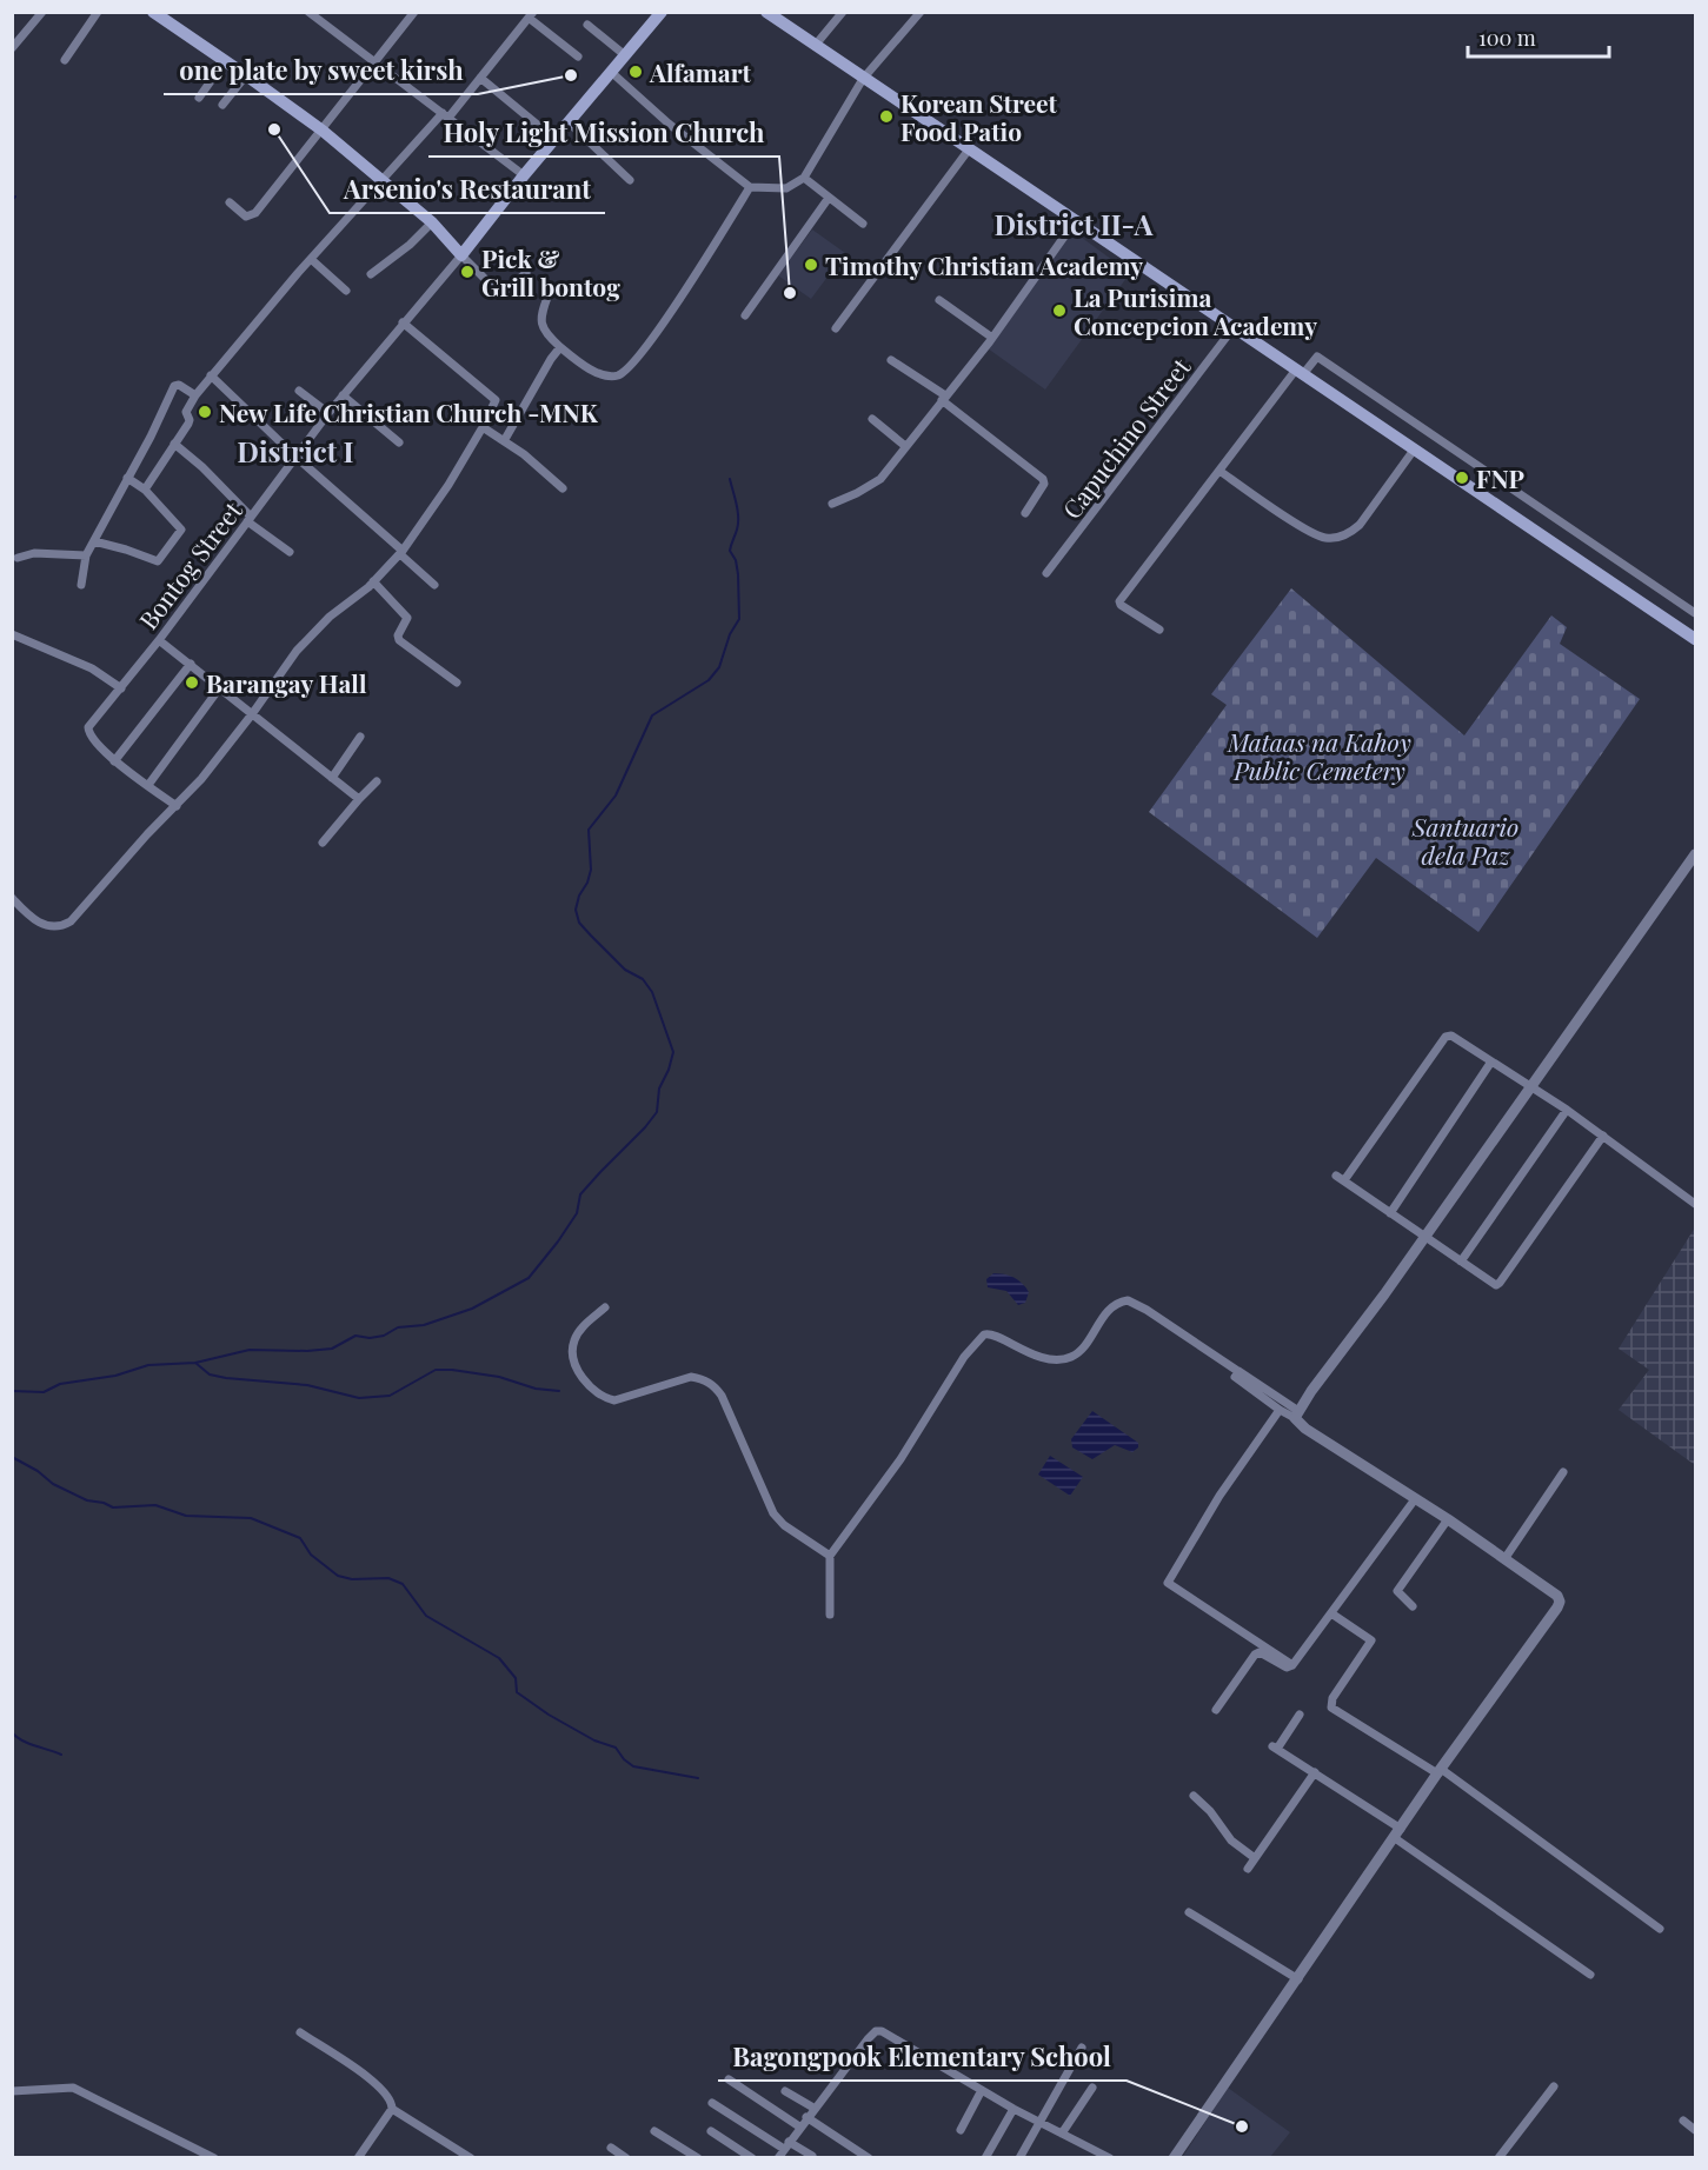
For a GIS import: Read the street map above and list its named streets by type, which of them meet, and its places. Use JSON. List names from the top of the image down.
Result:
{
  "streets": {
    "street": ["Capuchino Street", "Bontog Street"]
  },
  "districts": ["District II-A", "District I"],
  "parks": ["Mataas na Kahoy Public Cemetery", "Santuario dela Paz"],
  "places": [
    "Alfamart",
    "one plate by sweet kirsh",
    "Korean Street Food Patio",
    "Arsenio's Restaurant",
    "Timothy Christian Academy",
    "Pick & Grill bontog",
    "Holy Light Mission Church",
    "La Purisima Concepcion Academy",
    "New Life Christian Church -MNK",
    "FNP",
    "Barangay Hall",
    "Bagongpook Elementary School"
  ],
  "scale_bar": "100 m"
}
